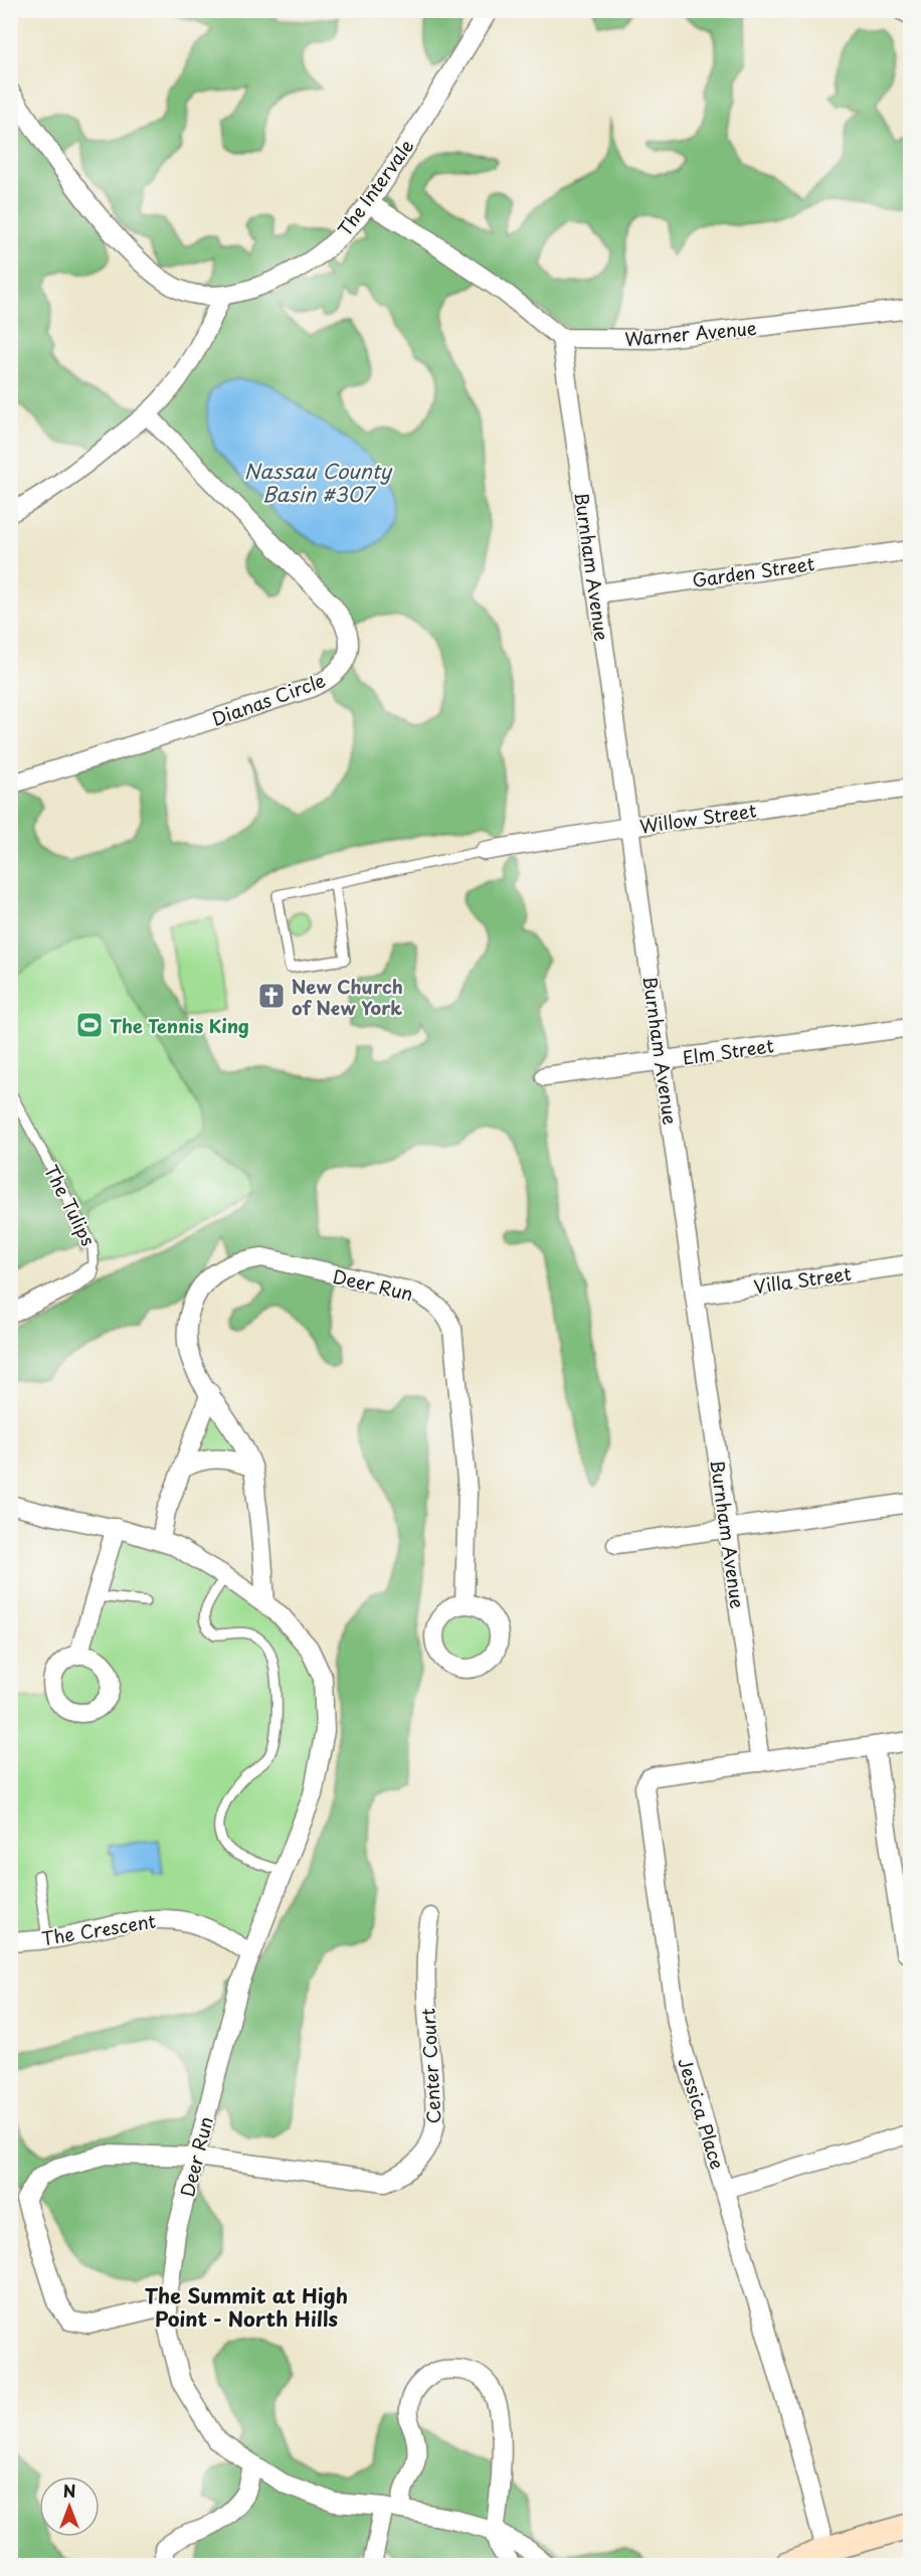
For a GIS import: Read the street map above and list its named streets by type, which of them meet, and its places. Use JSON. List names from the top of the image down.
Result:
{
  "streets": {
    "street": [
      "The Intervale",
      "Warner Avenue",
      "Burnham Avenue",
      "Garden Street",
      "Dianas Circle",
      "Willow Street",
      "Elm Street",
      "The Tulips",
      "Villa Street",
      "Deer Run",
      "The Crescent",
      "Center Court",
      "Jessica Place"
    ]
  },
  "crossings": [
    ["Warner Avenue", "Burnham Avenue"],
    ["Burnham Avenue", "Garden Street"],
    ["Burnham Avenue", "Willow Street"],
    ["Burnham Avenue", "Elm Street"],
    ["Burnham Avenue", "Villa Street"],
    ["Burnham Avenue", "Jessica Place"],
    ["Deer Run", "The Crescent"],
    ["Deer Run", "Center Court"]
  ],
  "districts": ["The Summit at High Point - North Hills"],
  "water": ["Nassau County Basin #307"],
  "places": {
    "church": ["New Church of New York"],
    "sports": ["The Tennis King"]
  },
  "north": "top"
}
